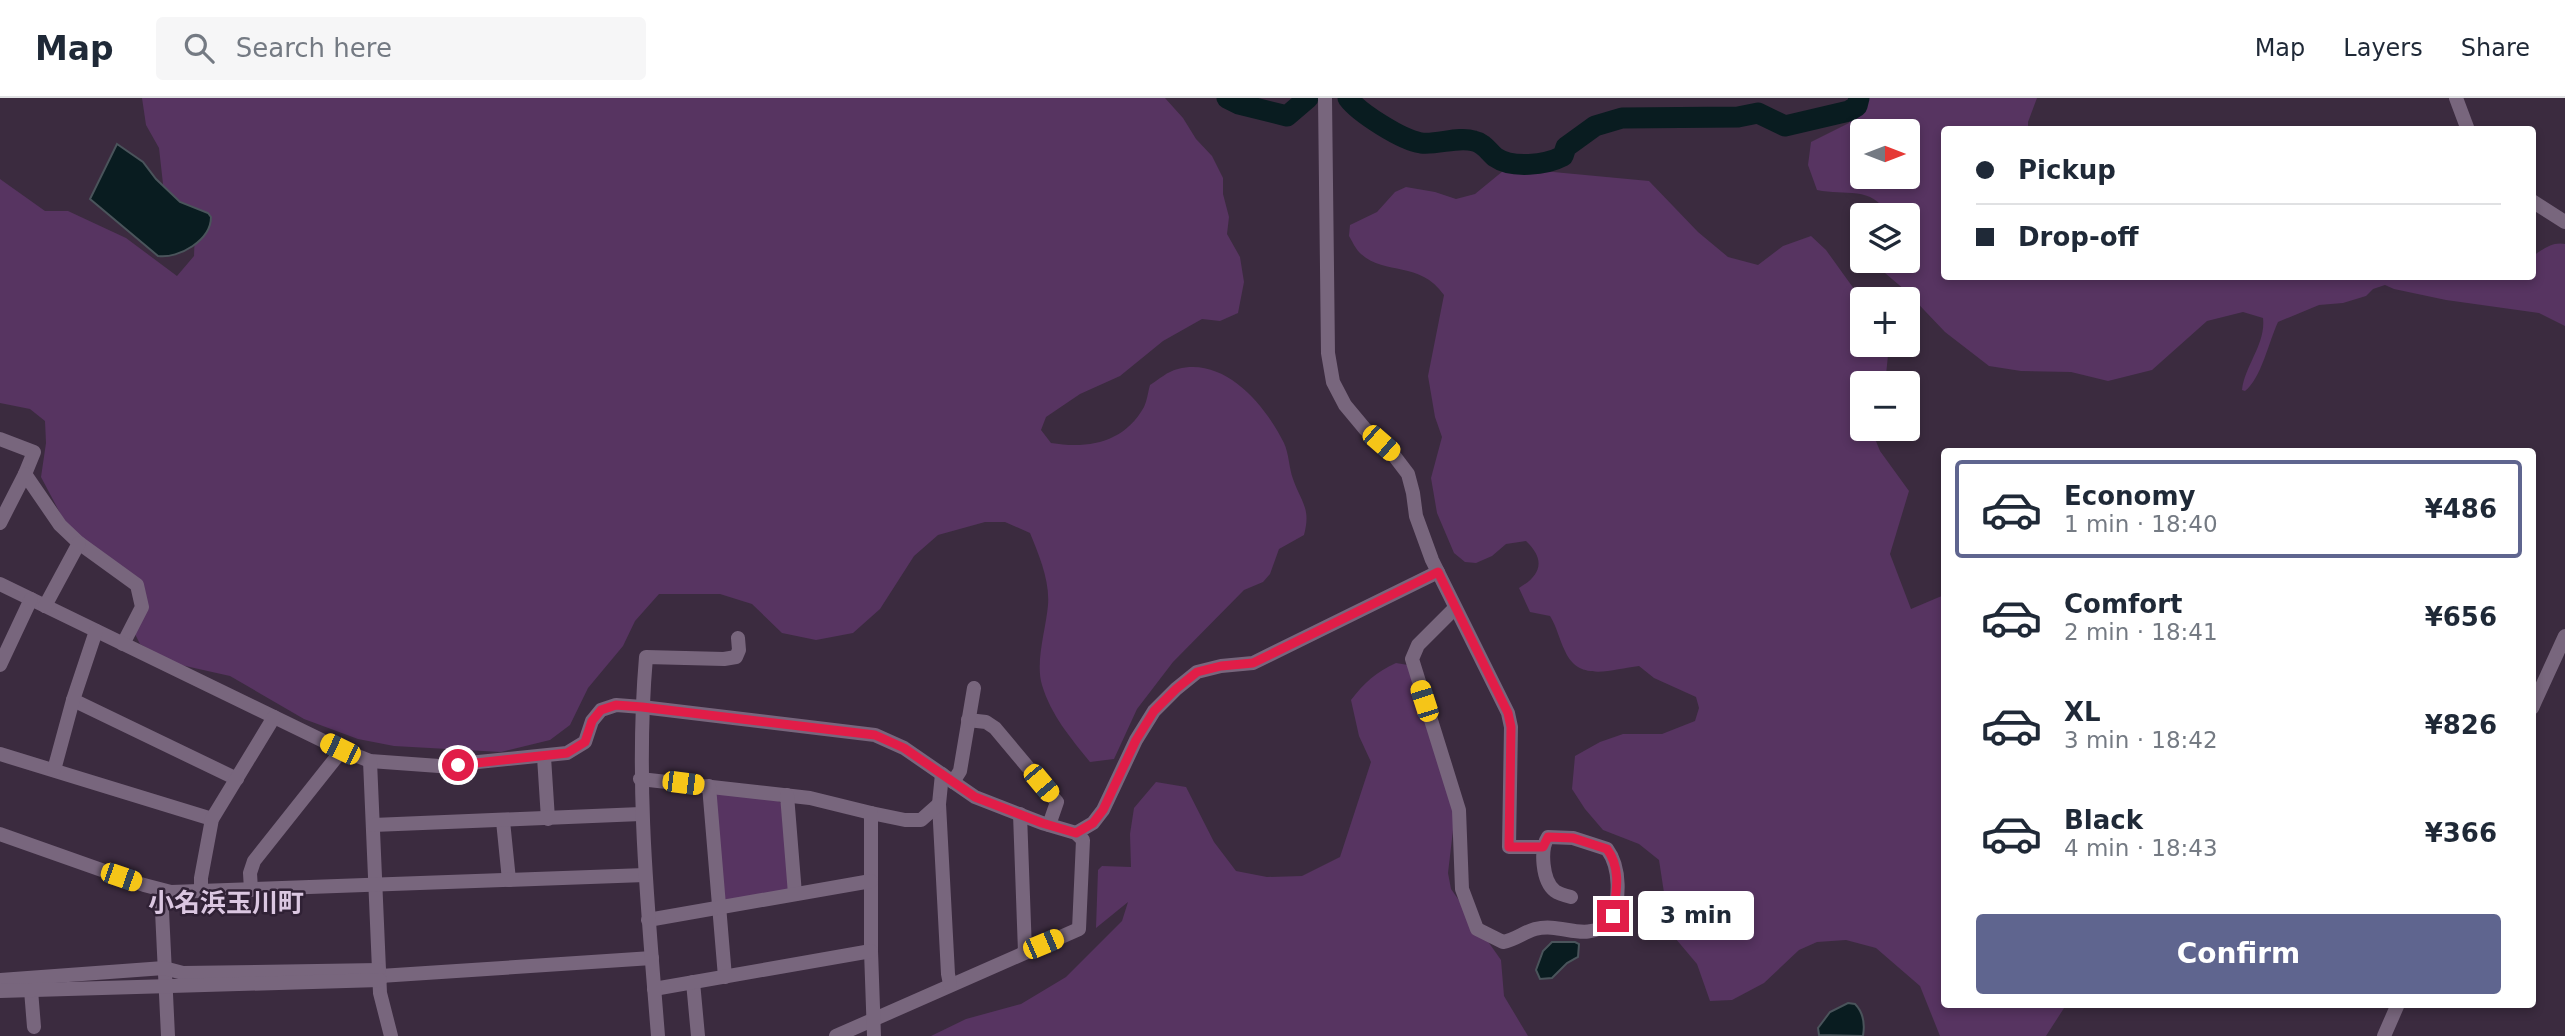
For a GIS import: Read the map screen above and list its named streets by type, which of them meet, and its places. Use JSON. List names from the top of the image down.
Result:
{
  "districts": ["小名浜玉川町"],
  "north": "right",
  "page": {
    "header": "Map",
    "search": "Search here",
    "nav": ["Map", "Layers", "Share"],
    "map_buttons": ["+", "−"],
    "banner": ["Pickup", "Drop-off"],
    "list": [
      {
        "name": "Economy",
        "note": "1 min · 18:40",
        "value": "¥486"
      },
      {
        "name": "Comfort",
        "note": "2 min · 18:41",
        "value": "¥656"
      },
      {
        "name": "XL",
        "note": "3 min · 18:42",
        "value": "¥826"
      },
      {
        "name": "Black",
        "note": "4 min · 18:43",
        "value": "¥366"
      }
    ],
    "bubble": "3 min",
    "buttons": "Confirm"
  }
}
